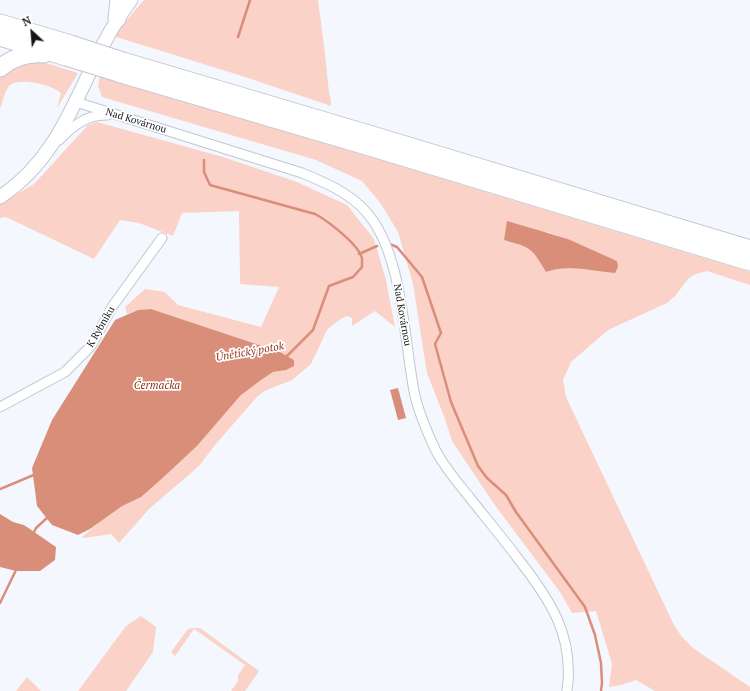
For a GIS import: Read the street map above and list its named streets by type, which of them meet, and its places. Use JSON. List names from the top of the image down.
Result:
{
  "streets": {
    "street": ["Nad Kovárnou", "K Rybníku"]
  },
  "water": ["Únětický potok", "Čermačka"],
  "north": "top left"
}
